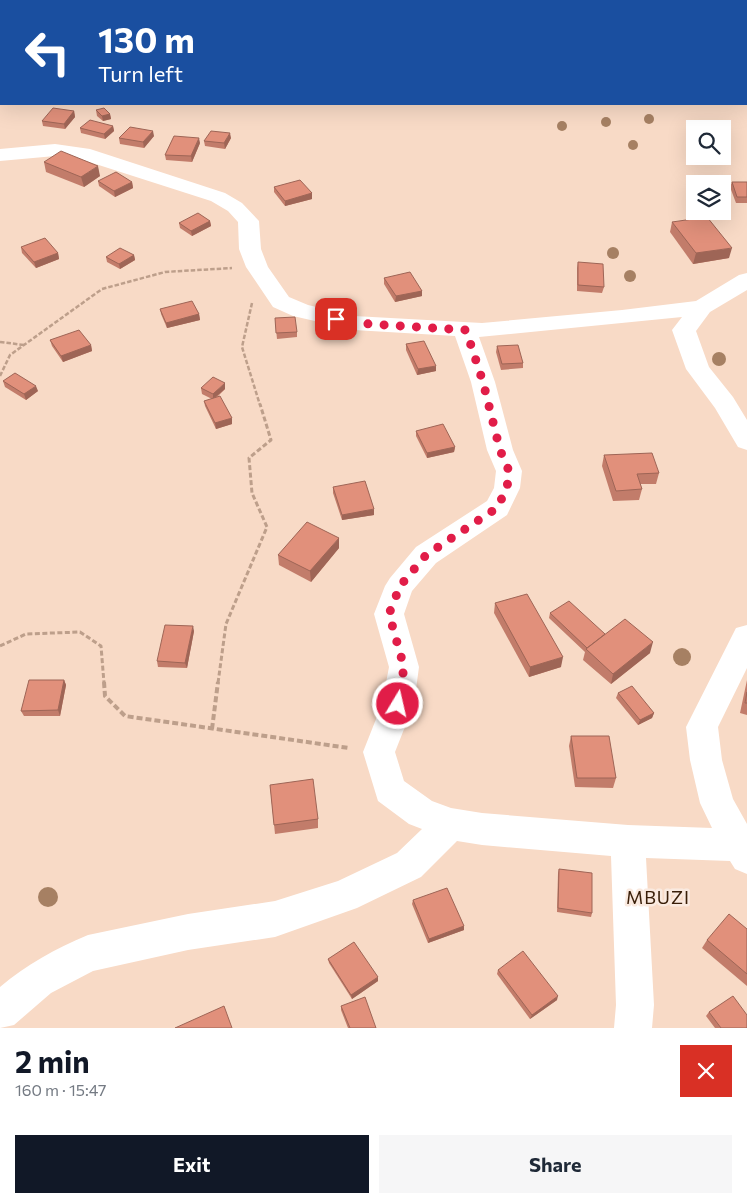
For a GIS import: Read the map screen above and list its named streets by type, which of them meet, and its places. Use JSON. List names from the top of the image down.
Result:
{
  "districts": ["MBUZI"],
  "page": {
    "turn": ["130 m", "Turn left"],
    "heading": ["2 min", "160 m · 15:47"],
    "buttons": ["Exit", "Share"]
  }
}
